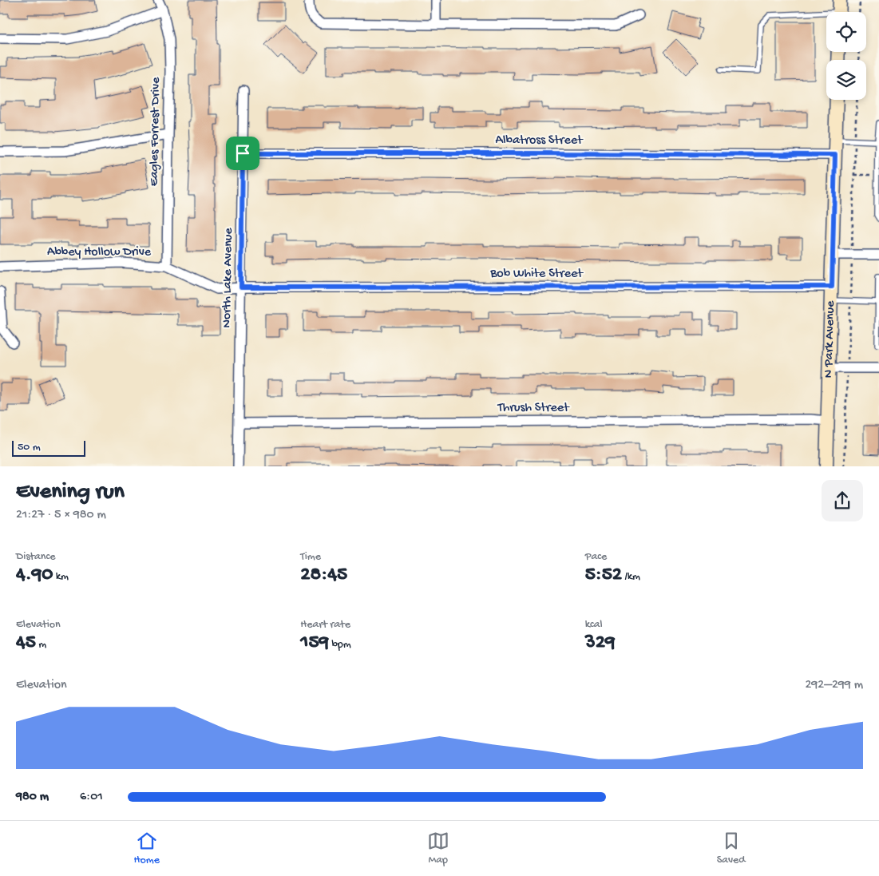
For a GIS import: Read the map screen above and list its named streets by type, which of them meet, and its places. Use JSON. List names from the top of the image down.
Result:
{
  "streets": {
    "main road": ["N Park Avenue"],
    "street": [
      "Eagles Forrest Drive",
      "Albatross Street",
      "Abbey Hollow Drive",
      "Bob White Street",
      "North Lake Avenue",
      "Thrush Street"
    ]
  },
  "crossings": [
    ["Eagles Forrest Drive", "Abbey Hollow Drive"],
    ["Albatross Street", "North Lake Avenue"],
    ["Albatross Street", "N Park Avenue"],
    ["Abbey Hollow Drive", "Bob White Street"],
    ["Abbey Hollow Drive", "North Lake Avenue"],
    ["Bob White Street", "North Lake Avenue"],
    ["Bob White Street", "N Park Avenue"],
    ["North Lake Avenue", "Thrush Street"],
    ["N Park Avenue", "Thrush Street"]
  ],
  "scale_bar": "50 m",
  "page": {
    "scale": "50 m",
    "heading": ["Evening run", "21:27 · 5 × 980 m"],
    "stats": [
      ["Distance", "4.90 km"],
      ["Time", "28:45"],
      ["Pace", "5:52 /km"],
      ["Elevation", "45 m"],
      ["Heart rate", "159 bpm"],
      ["kcal", "329"]
    ],
    "chart": ["Elevation", "292–299 m"],
    "list": [
      {
        "name": "980 m",
        "note": "6:01"
      }
    ],
    "tabs": ["Home", "Map", "Saved"]
  }
}
